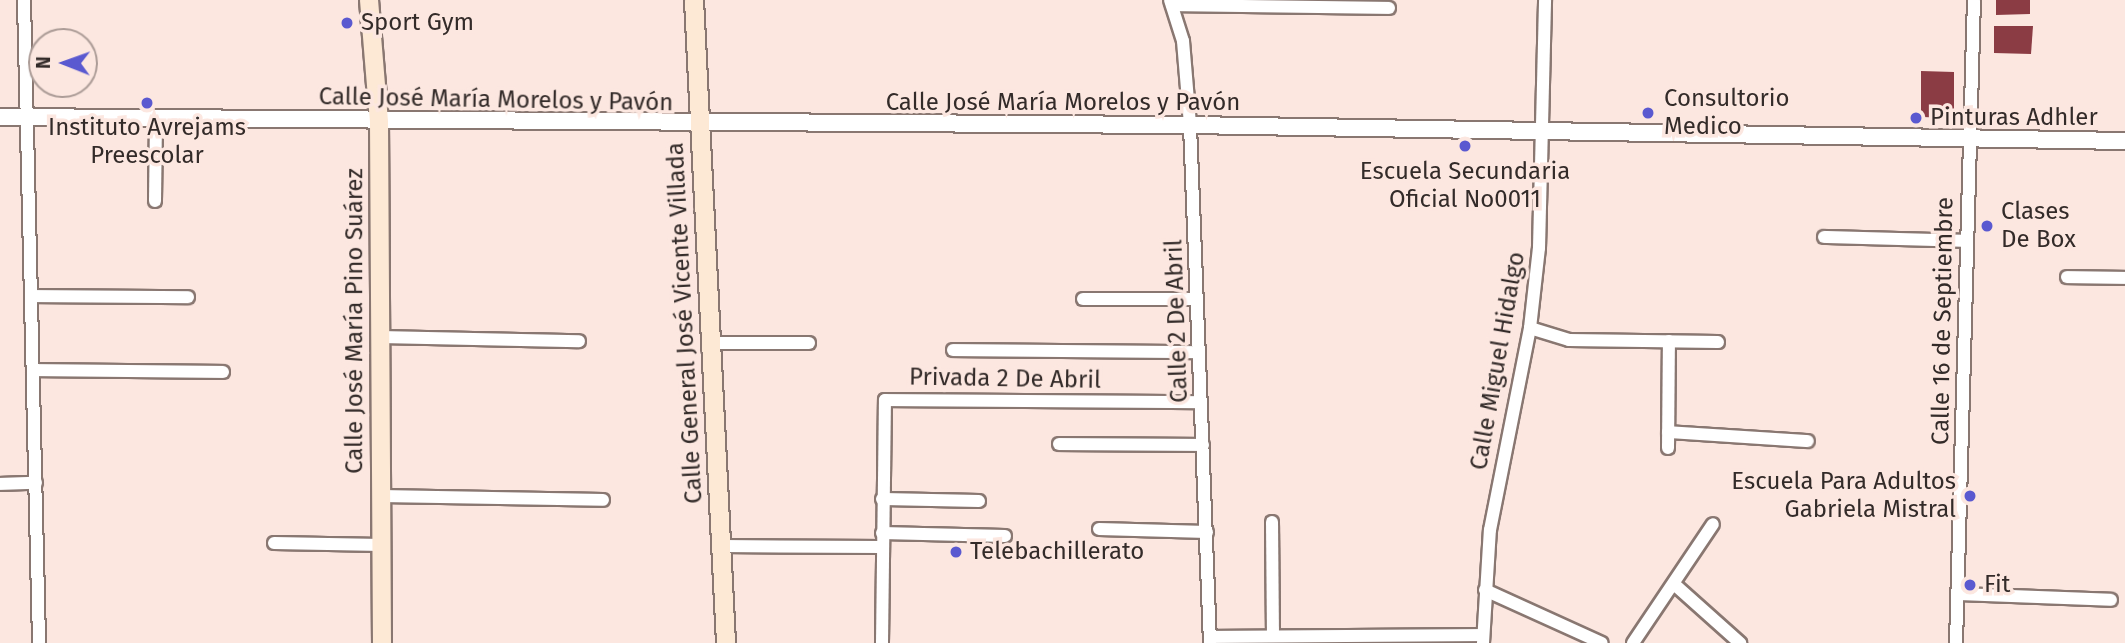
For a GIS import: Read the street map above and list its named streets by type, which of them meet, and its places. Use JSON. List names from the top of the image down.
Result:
{
  "streets": {
    "main road": ["Calle José María Pino Suárez", "Calle General José Vicente Villada"],
    "street": [
      "Calle José María Morelos y Pavón",
      "Calle 2 De Abril",
      "Calle 16 de Septiembre",
      "Calle Miguel Hidalgo",
      "Privada 2 De Abril"
    ]
  },
  "crossings": [
    ["Calle José María Morelos y Pavón", "Calle José María Pino Suárez"],
    ["Calle José María Morelos y Pavón", "Calle 2 De Abril"],
    ["Calle José María Morelos y Pavón", "Calle 16 de Septiembre"],
    ["Calle José María Morelos y Pavón", "Calle General José Vicente Villada"],
    ["Calle José María Morelos y Pavón", "Calle Miguel Hidalgo"],
    ["Calle 2 De Abril", "Privada 2 De Abril"]
  ],
  "places": [
    "Sport Gym",
    "Instituto Avrejams Preescolar",
    "Consultorio Medico",
    "Pinturas Adhler",
    "Escuela Secundaria Oficial No0011",
    "Clases De Box",
    "Escuela Para Adultos Gabriela Mistral",
    "Telebachillerato",
    "Fit"
  ],
  "north": "left"
}
